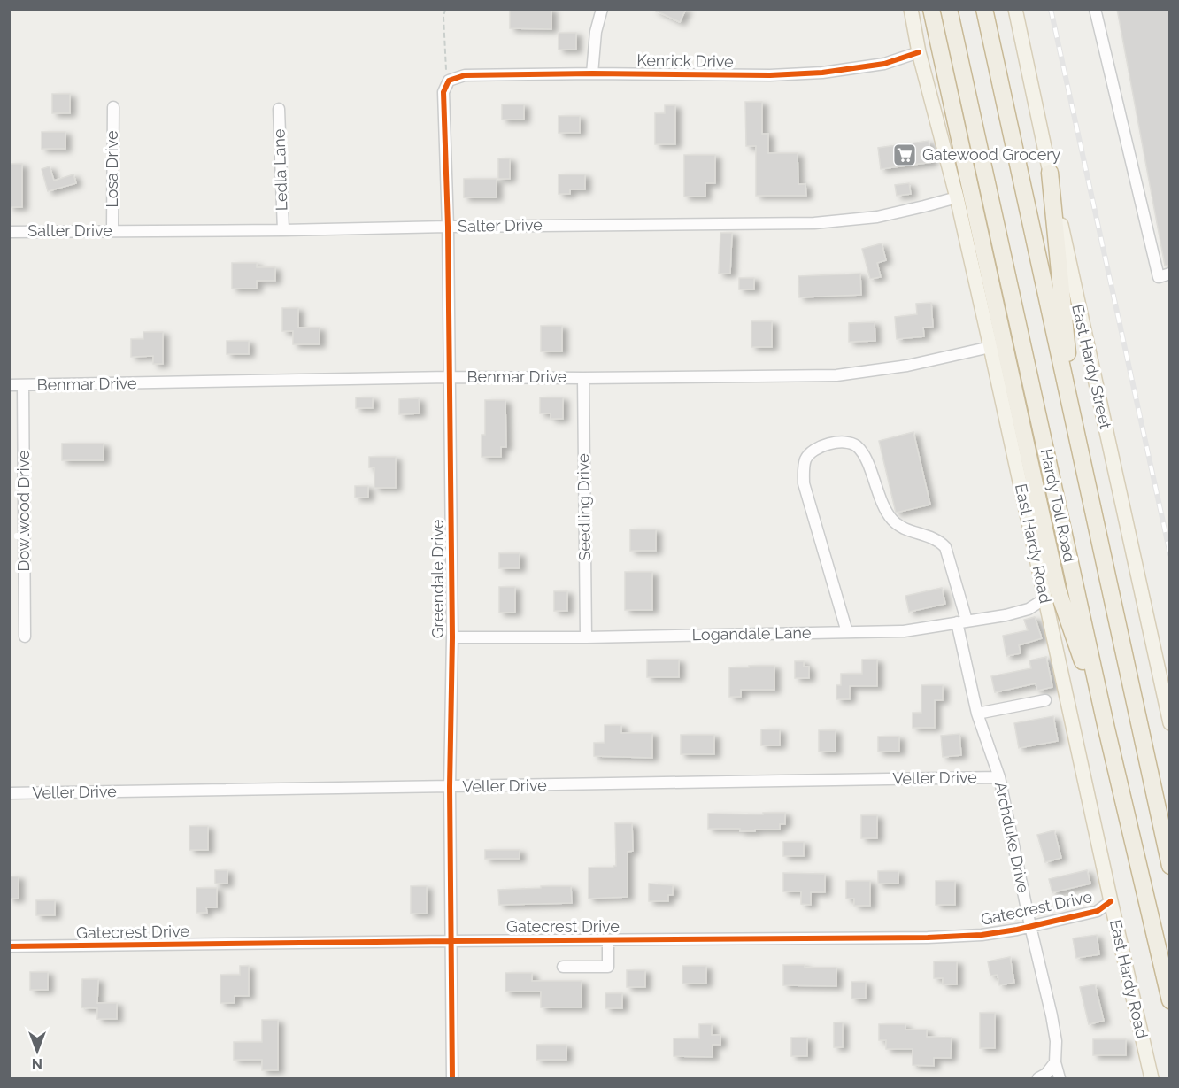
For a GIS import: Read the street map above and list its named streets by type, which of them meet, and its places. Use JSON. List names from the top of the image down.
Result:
{
  "streets": {
    "highway": ["Hardy Toll Road"],
    "main road": ["East Hardy Street", "East Hardy Road"],
    "street": [
      "Kenrick Drive",
      "Losa Drive",
      "Ledla Lane",
      "Salter Drive",
      "Benmar Drive",
      "Seedling Drive",
      "Dowlwood Drive",
      "Greendale Drive",
      "Logandale Lane",
      "Veller Drive",
      "Archduke Drive",
      "Gatecrest Drive"
    ]
  },
  "crossings": [
    ["Kenrick Drive", "East Hardy Road"],
    ["Kenrick Drive", "Greendale Drive"],
    ["Losa Drive", "Salter Drive"],
    ["Ledla Lane", "Salter Drive"],
    ["Salter Drive", "East Hardy Road"],
    ["Salter Drive", "Greendale Drive"],
    ["Benmar Drive", "Seedling Drive"],
    ["Benmar Drive", "Dowlwood Drive"],
    ["Benmar Drive", "East Hardy Road"],
    ["Benmar Drive", "Greendale Drive"],
    ["Seedling Drive", "Logandale Lane"],
    ["East Hardy Road", "Logandale Lane"],
    ["East Hardy Road", "Gatecrest Drive"],
    ["Greendale Drive", "Logandale Lane"],
    ["Greendale Drive", "Veller Drive"],
    ["Greendale Drive", "Gatecrest Drive"],
    ["Logandale Lane", "Archduke Drive"],
    ["Veller Drive", "Archduke Drive"],
    ["Archduke Drive", "Gatecrest Drive"]
  ],
  "places": {
    "supermarket": ["Gatewood Grocery"]
  },
  "north": "bottom"
}
